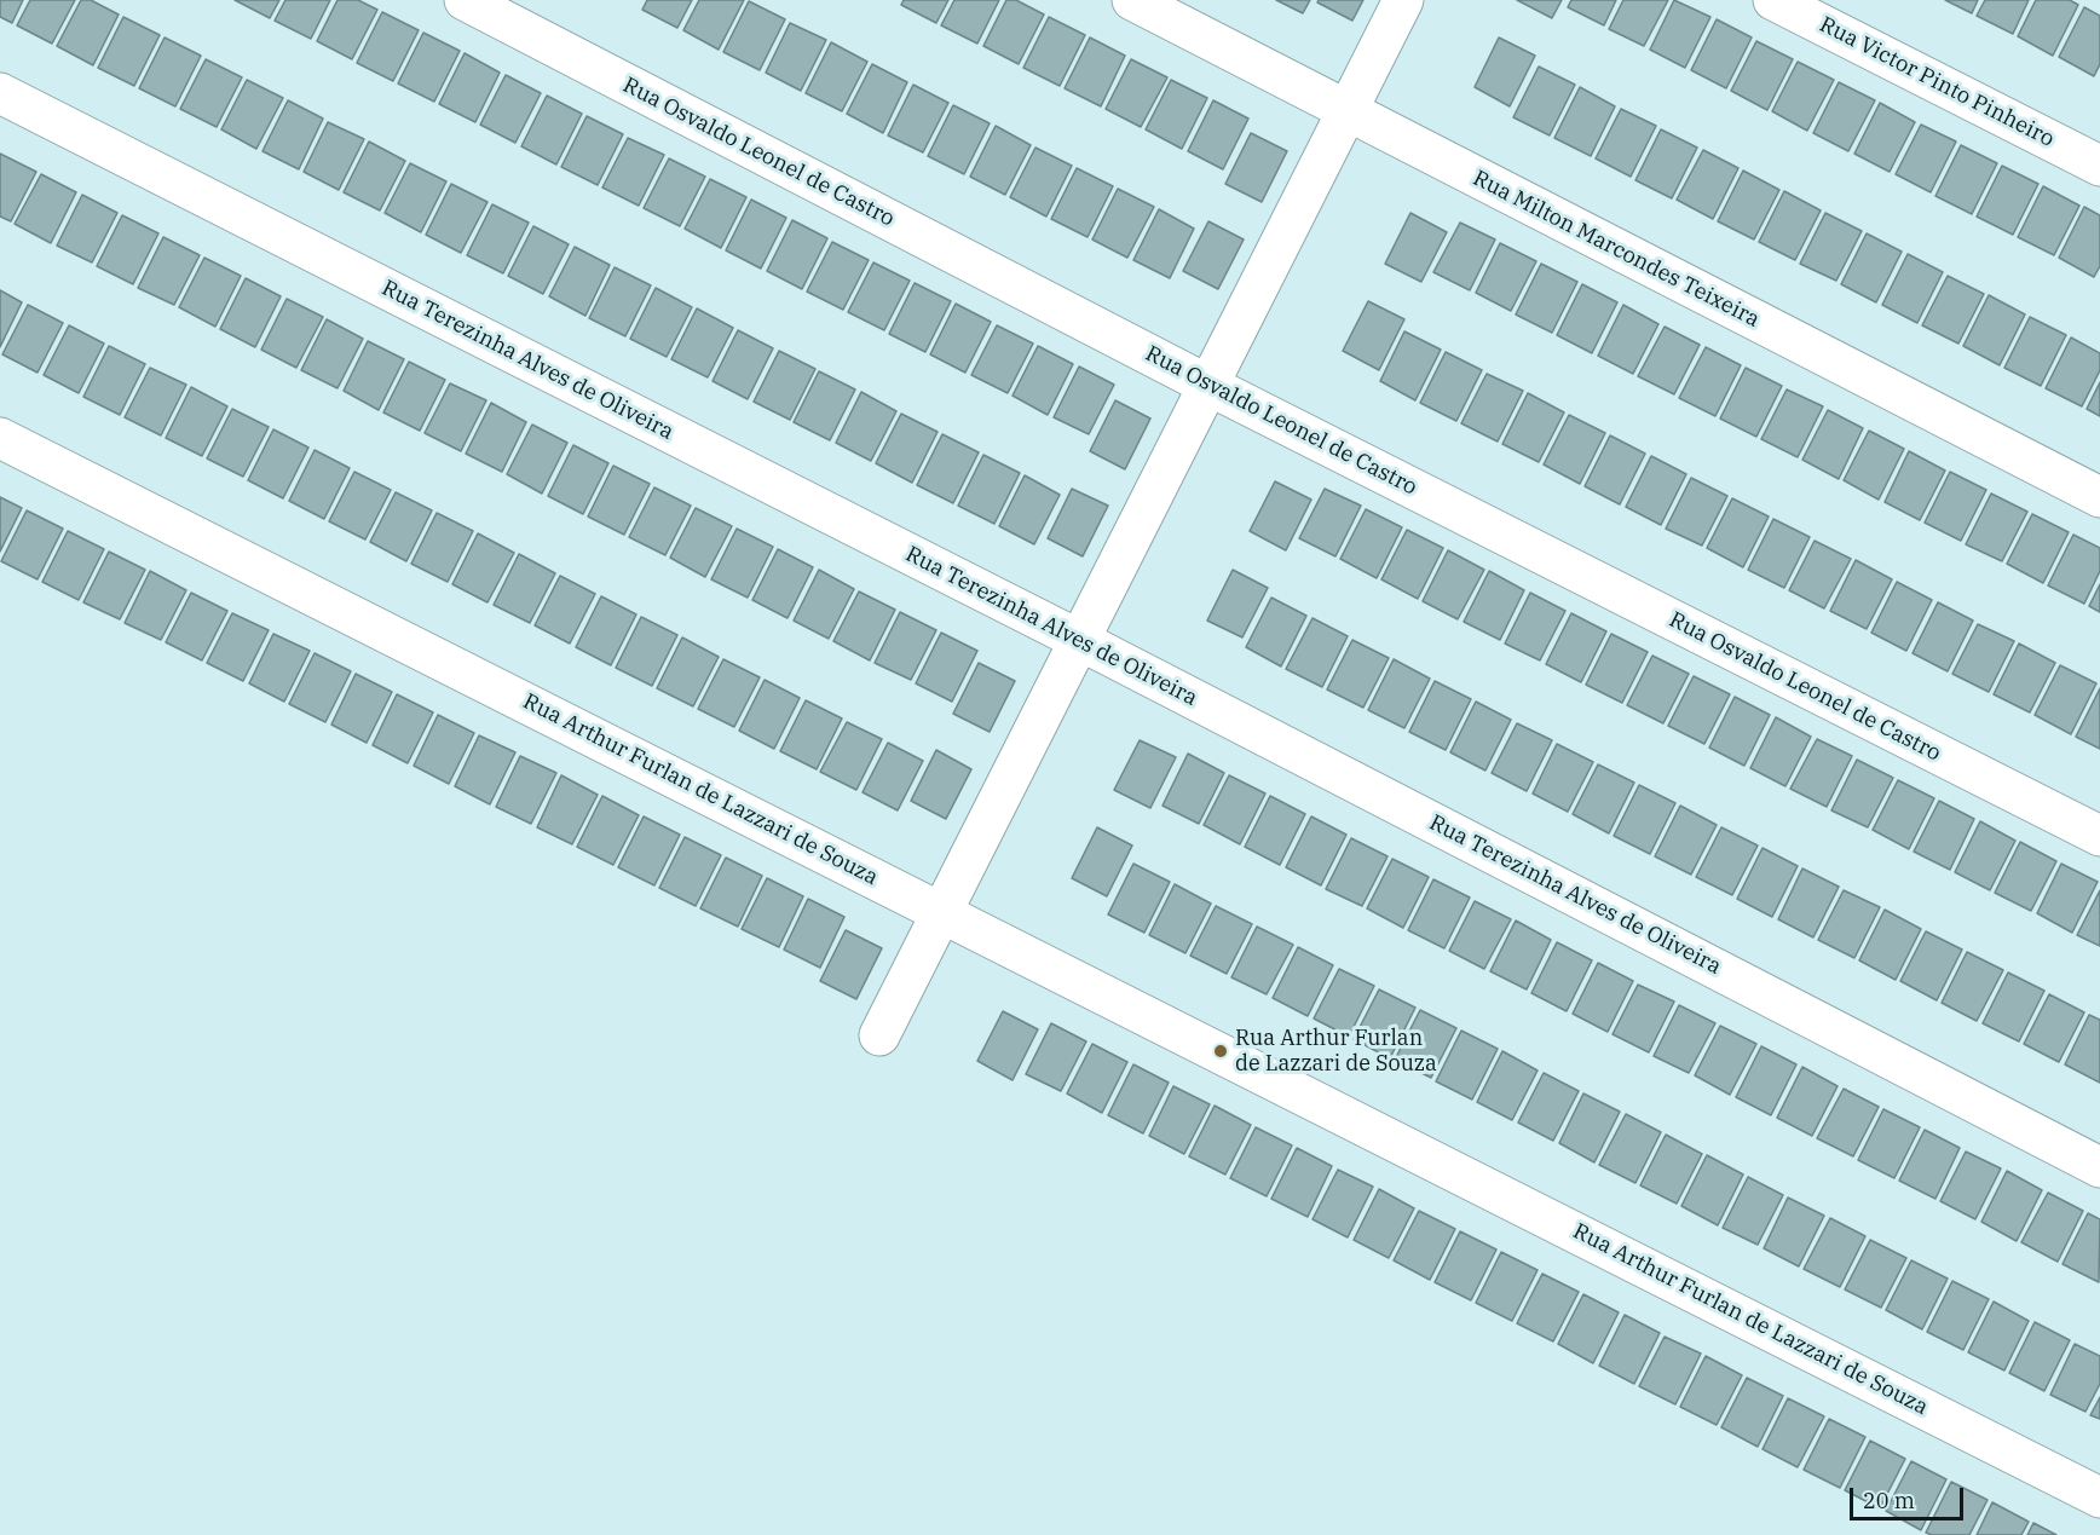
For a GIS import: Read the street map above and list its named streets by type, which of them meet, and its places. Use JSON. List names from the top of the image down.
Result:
{
  "streets": {
    "street": [
      "Rua Victor Pinto Pinheiro",
      "Rua Osvaldo Leonel de Castro",
      "Rua Milton Marcondes Teixeira",
      "Rua Terezinha Alves de Oliveira",
      "Rua Arthur Furlan de Lazzari de Souza"
    ]
  },
  "places": ["Rua Arthur Furlan de Lazzari de Souza"],
  "scale_bar": "20 m"
}
